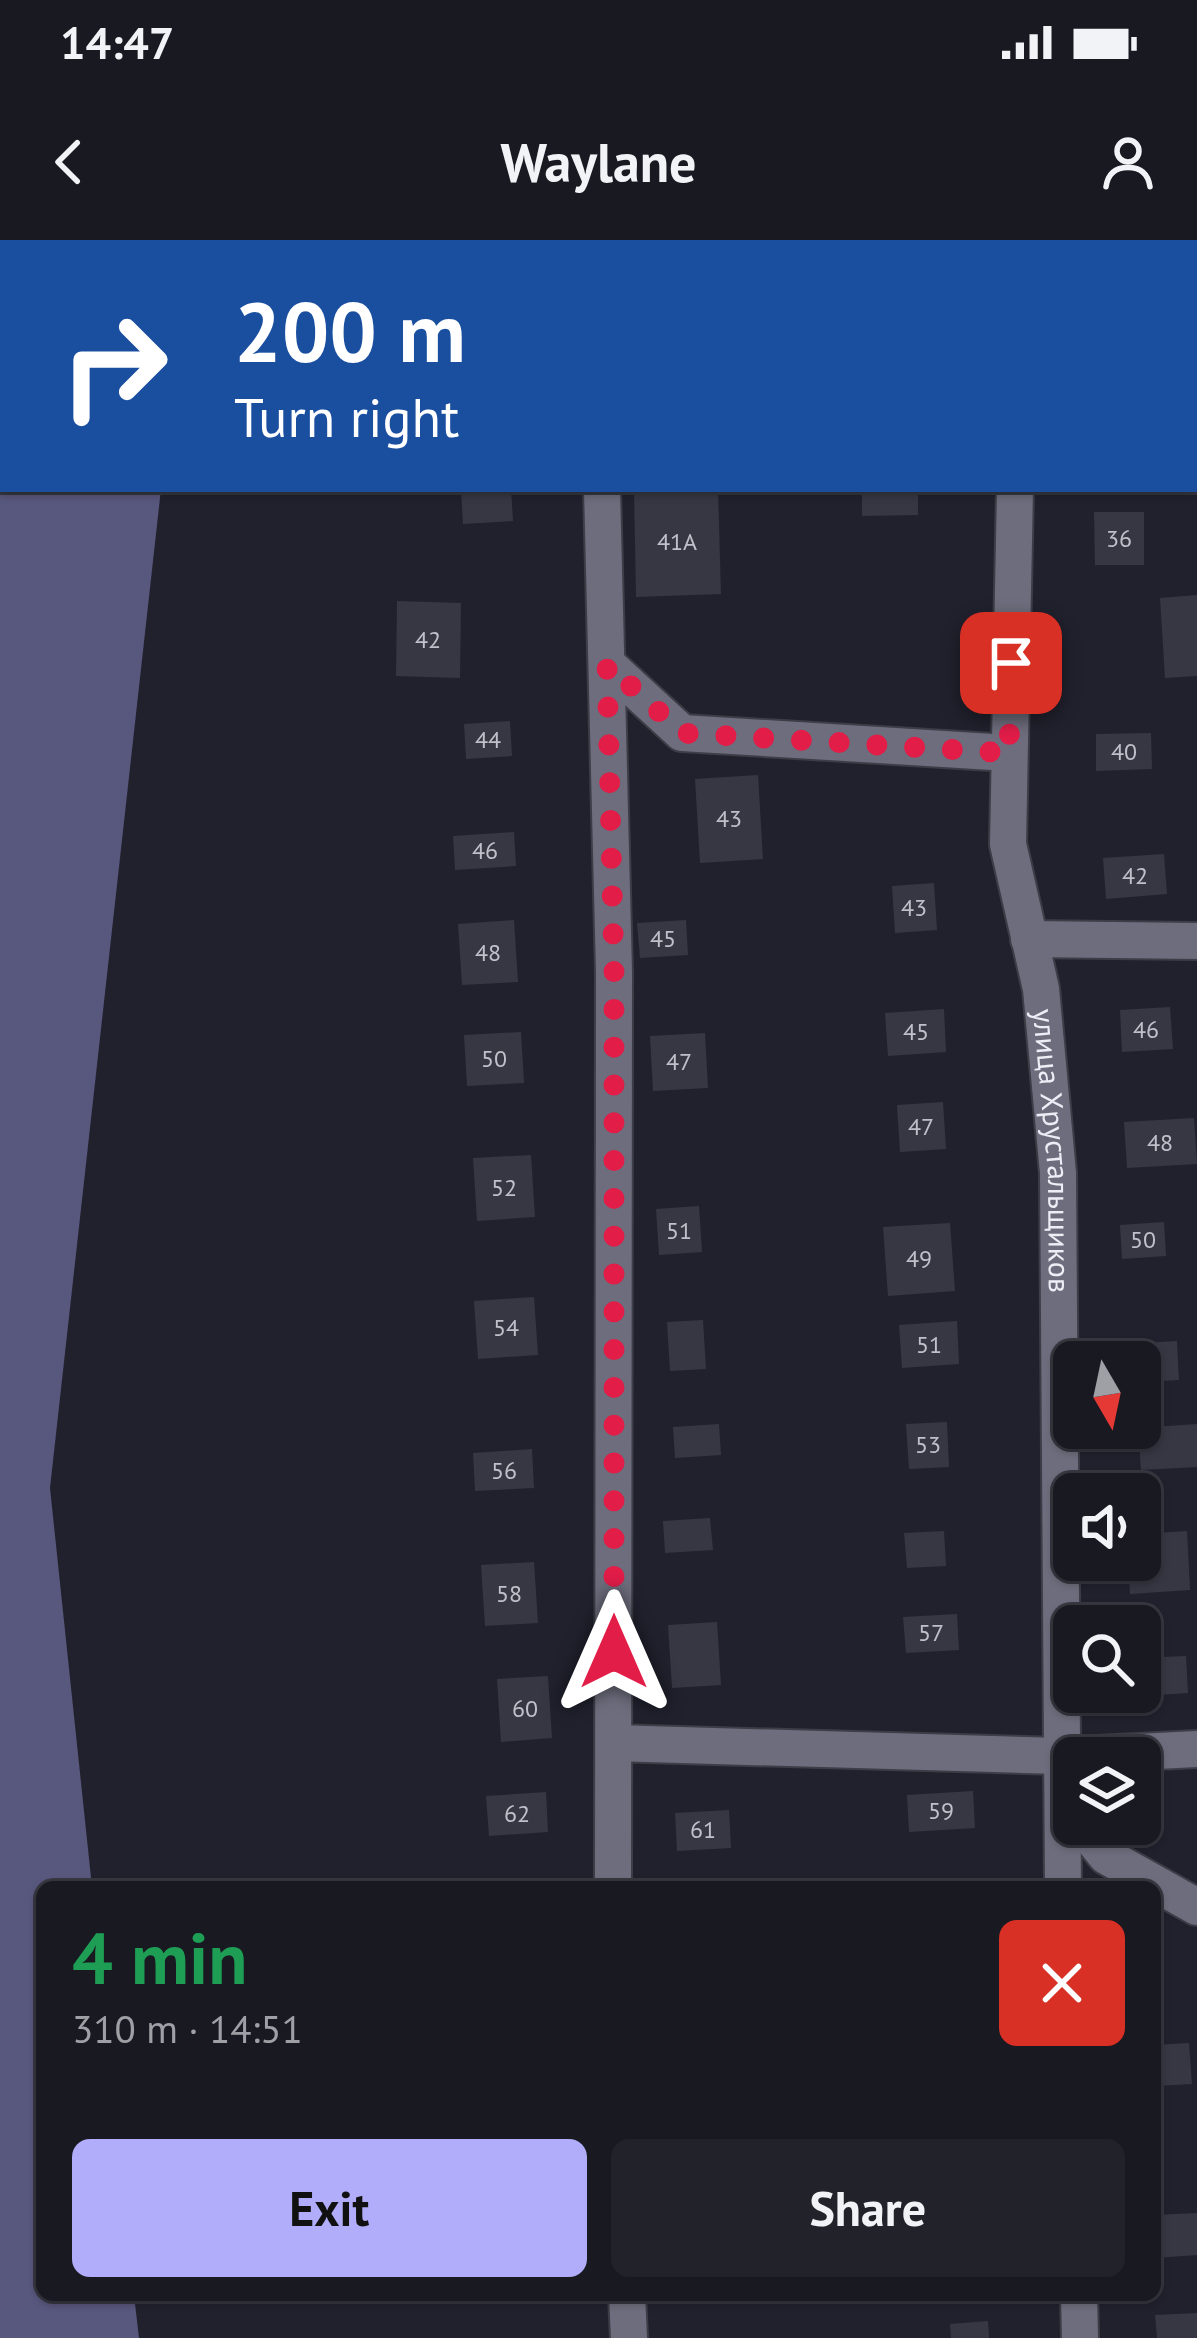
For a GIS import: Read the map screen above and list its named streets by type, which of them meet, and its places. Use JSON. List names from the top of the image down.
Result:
{
  "streets": {
    "street": ["улица Хрустальщиков"]
  },
  "house_numbers": [
    "36",
    "41А",
    "42",
    "44",
    "40",
    "43",
    "46",
    "42",
    "43",
    "45",
    "48",
    "46",
    "45",
    "50",
    "47",
    "47",
    "48",
    "52",
    "51",
    "50",
    "49",
    "54",
    "51",
    "53",
    "56",
    "58",
    "57",
    "60",
    "59",
    "62",
    "61"
  ],
  "north": "bottom",
  "page": {
    "status": "14:47",
    "header": "Waylane",
    "turn": ["200 m", "Turn right"],
    "heading": ["4 min", "310 m · 14:51"],
    "buttons": ["Exit", "Share"]
  }
}
